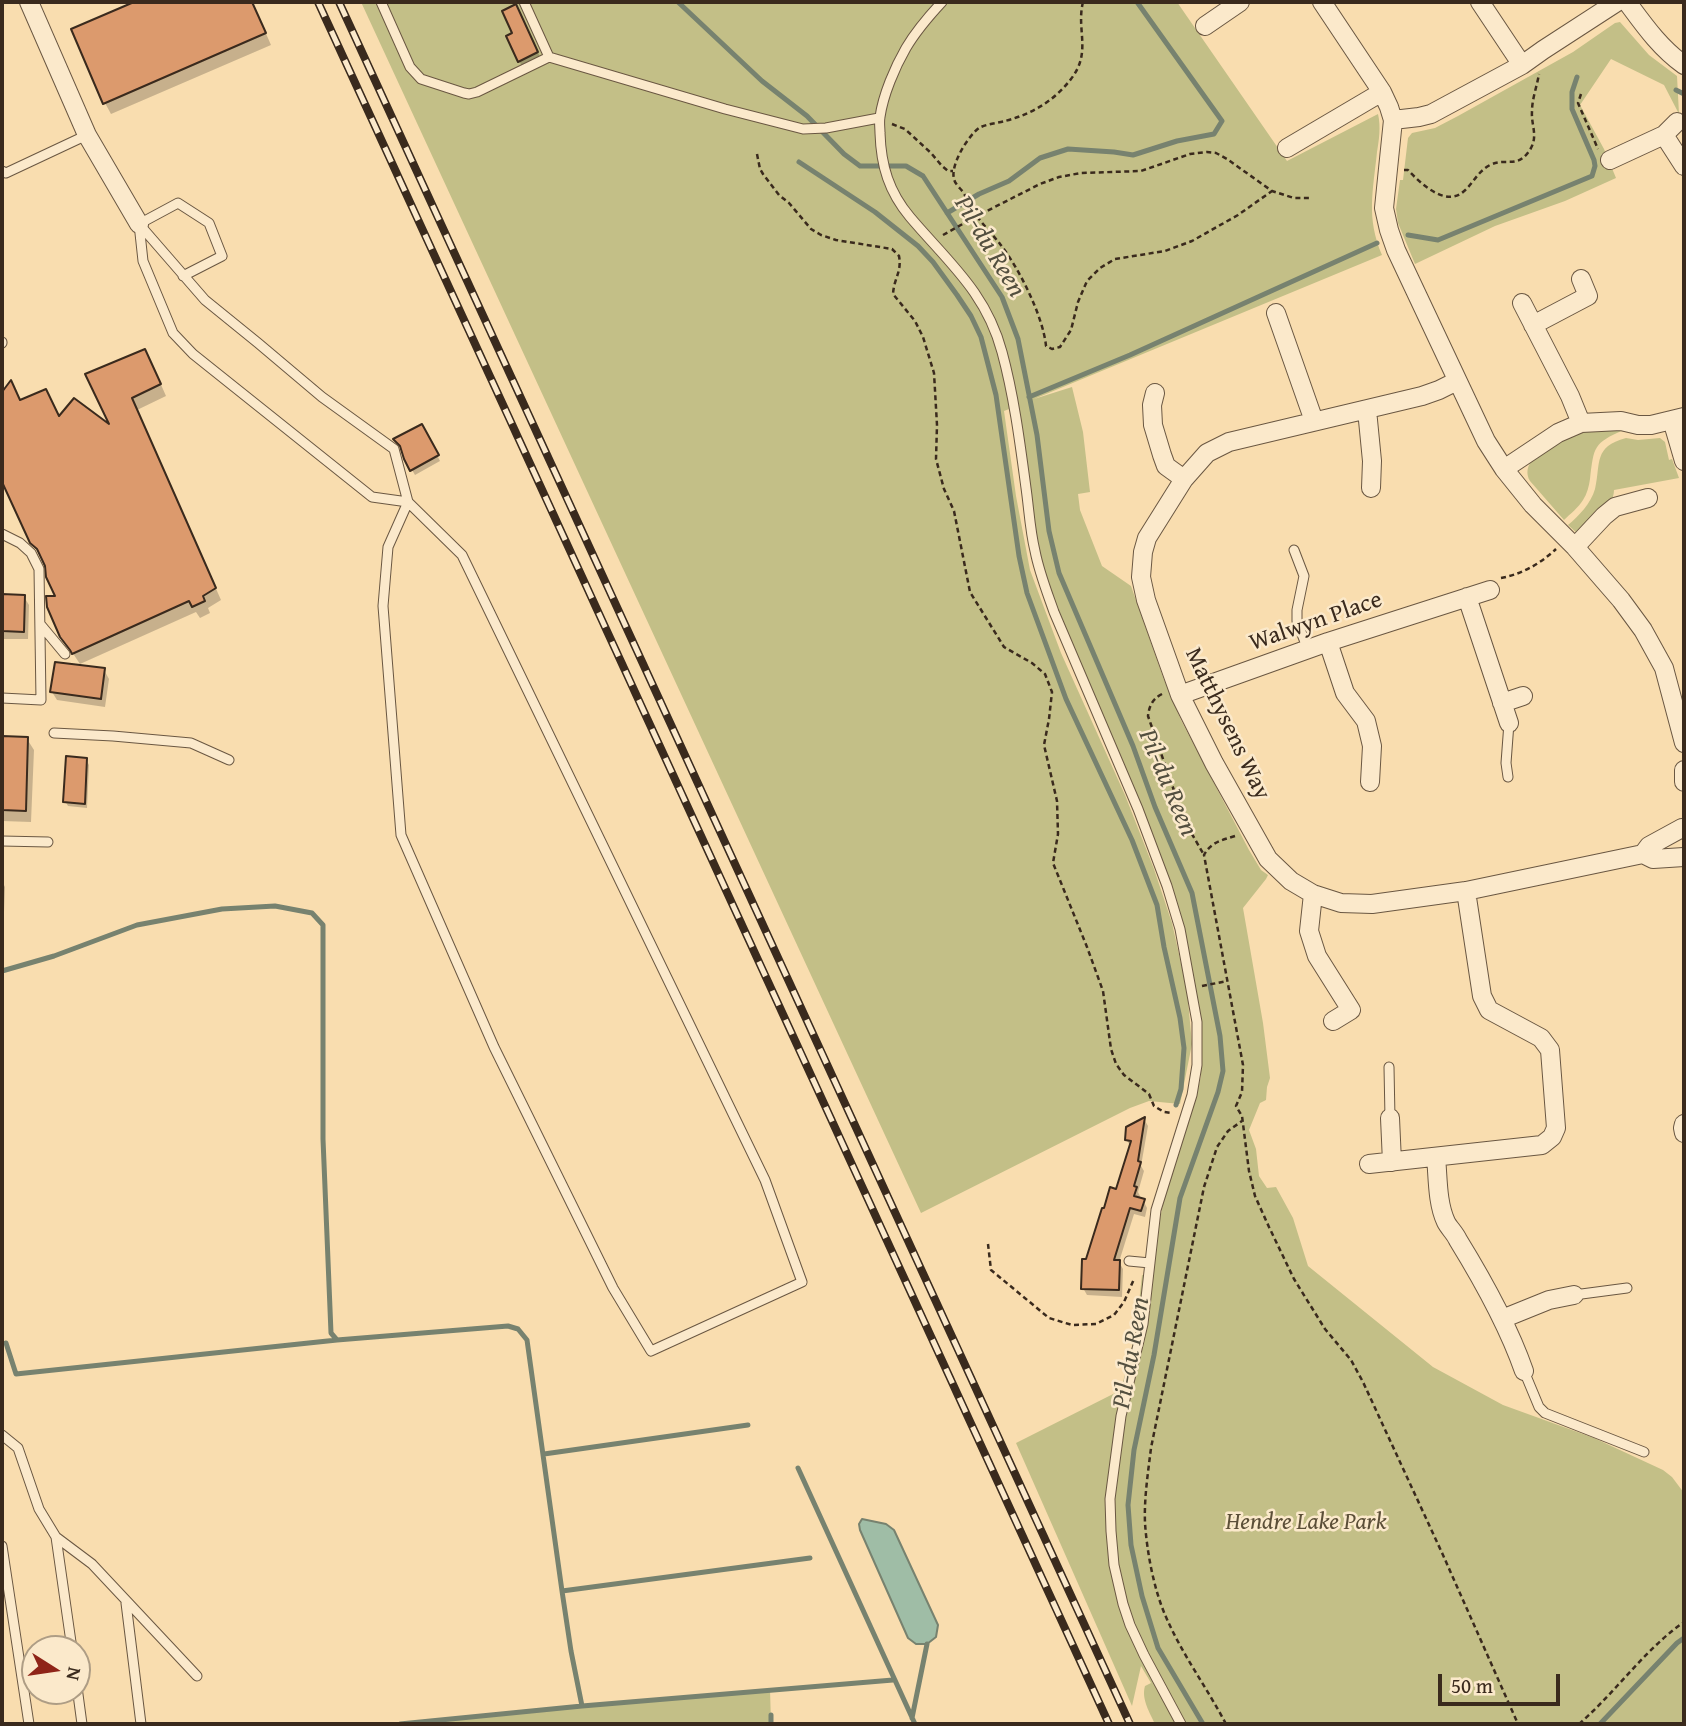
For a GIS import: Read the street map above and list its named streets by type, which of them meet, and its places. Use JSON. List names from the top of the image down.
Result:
{
  "streets": {
    "street": ["Walwyn Place", "Matthysens Way"]
  },
  "crossings": [
    ["Walwyn Place", "Matthysens Way"]
  ],
  "water": ["Pil-du Reen"],
  "parks": ["Hendre Lake Park"],
  "scale_bar": "50 m",
  "north": "right"
}
